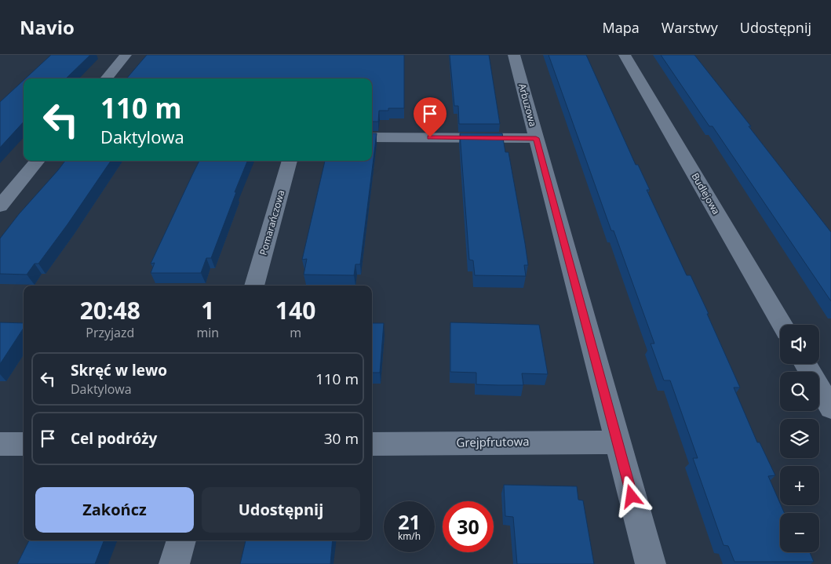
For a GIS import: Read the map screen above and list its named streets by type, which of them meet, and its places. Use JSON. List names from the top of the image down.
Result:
{
  "streets": {
    "street": [
      "Arbuzowa",
      "Budlejowa",
      "Pomarańczowa",
      "Grejpfrutowa"
    ]
  },
  "crossings": [
    ["Arbuzowa", "Grejpfrutowa"]
  ],
  "page": {
    "header": "Navio",
    "nav": ["Mapa", "Warstwy", "Udostępnij"],
    "turn": ["110 m", "Daktylowa"],
    "eta": [
      "20:48",
      "Przyjazd",
      "1",
      "min",
      "140",
      "m"
    ],
    "map_buttons": ["+", "−"],
    "list": [
      {
        "name": "Skręć w lewo",
        "note": "Daktylowa",
        "value": "110 m"
      },
      {
        "name": "Cel podróży",
        "value": "30 m"
      }
    ],
    "buttons": ["Zakończ", "Udostępnij"],
    "speed": "21 km/h",
    "limit": "30"
  }
}
